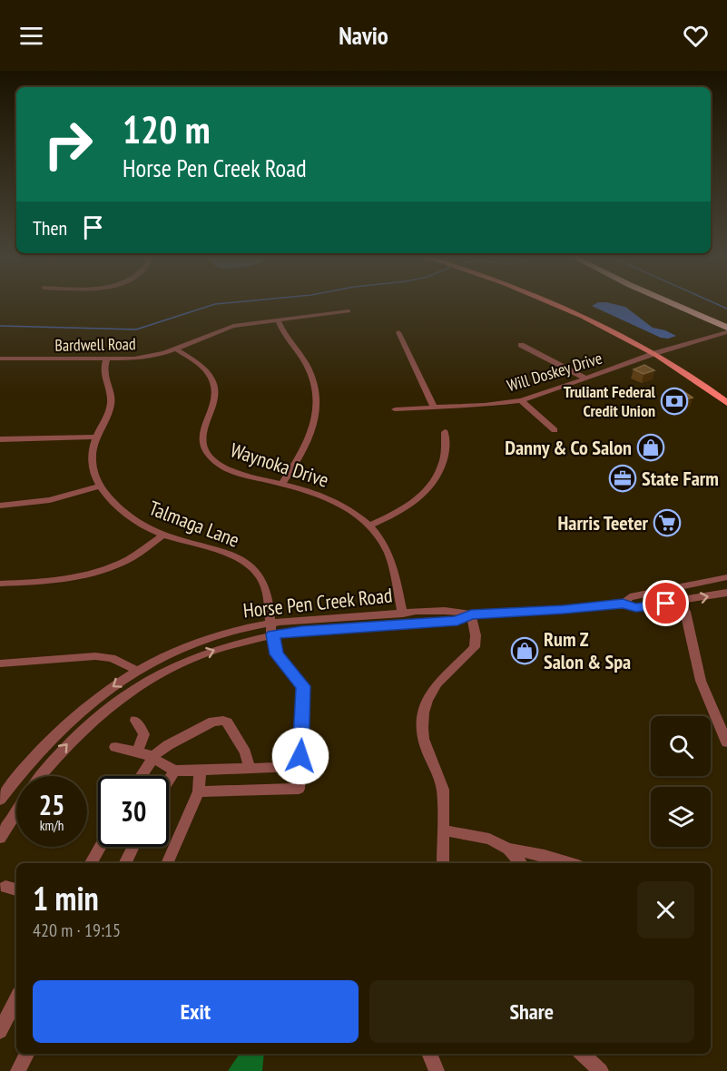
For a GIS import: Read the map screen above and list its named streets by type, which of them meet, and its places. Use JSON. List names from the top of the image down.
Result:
{
  "streets": {
    "street": [
      "Bardwell Road",
      "Will Doskey Drive",
      "Waynoka Drive",
      "Talmaga Lane",
      "Horse Pen Creek Road"
    ]
  },
  "crossings": [
    ["Bardwell Road", "Waynoka Drive"],
    ["Bardwell Road", "Talmaga Lane"],
    ["Waynoka Drive", "Horse Pen Creek Road"],
    ["Talmaga Lane", "Horse Pen Creek Road"]
  ],
  "places": {
    "bank": ["Truliant Federal Credit Union"],
    "shop": ["Danny & Co Salon", "Rum Z Salon & Spa"],
    "office": ["State Farm"],
    "supermarket": ["Harris Teeter"]
  },
  "page": {
    "header": "Navio",
    "turn": ["120 m", "Horse Pen Creek Road"],
    "then": "Then",
    "speed": "25 km/h",
    "limit": "30",
    "heading": ["1 min", "420 m · 19:15"],
    "buttons": ["Exit", "Share"]
  }
}
